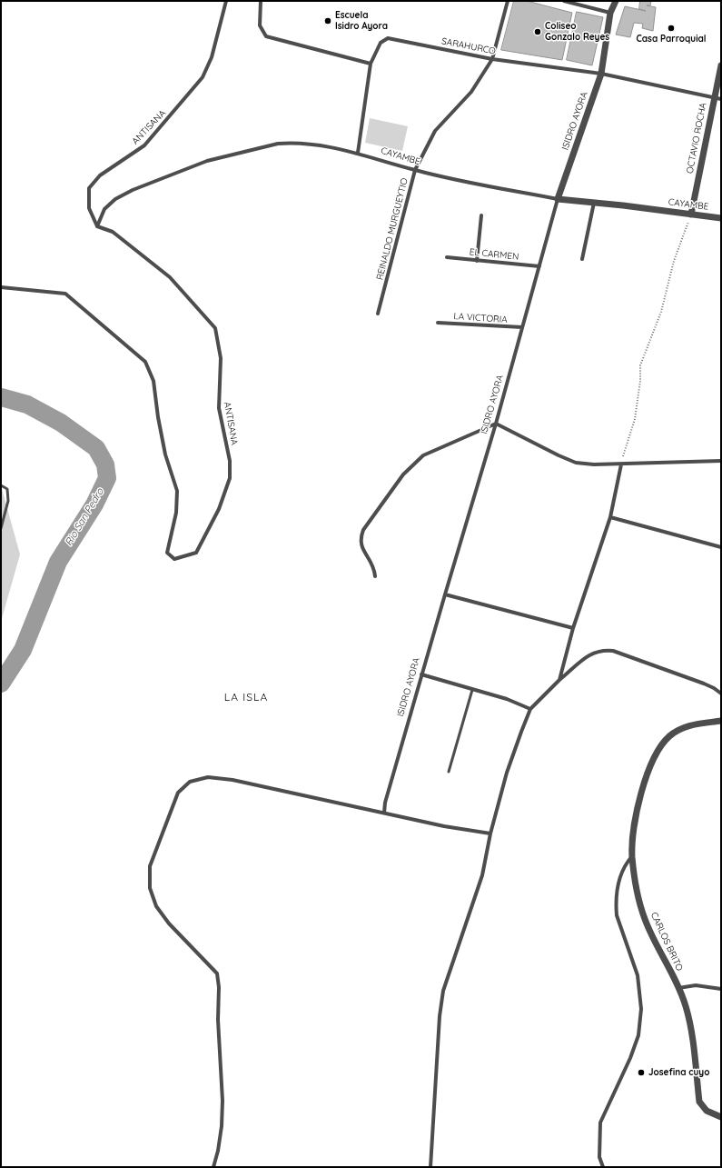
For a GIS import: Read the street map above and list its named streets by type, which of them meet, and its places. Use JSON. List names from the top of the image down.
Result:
{
  "streets": {
    "street": [
      "SARAHURCO",
      "ISIDRO AYORA",
      "ANTISANA",
      "OCTAVIO ROCHA",
      "CAYAMBE",
      "REINALDO MURGUEYTIO",
      "EL CARMEN",
      "LA VICTORIA",
      "CARLOS BRITO"
    ]
  },
  "crossings": [
    ["SARAHURCO", "ISIDRO AYORA"],
    ["SARAHURCO", "OCTAVIO ROCHA"],
    ["SARAHURCO", "CAYAMBE"],
    ["SARAHURCO", "REINALDO MURGUEYTIO"],
    ["ISIDRO AYORA", "CAYAMBE"],
    ["ISIDRO AYORA", "EL CARMEN"],
    ["ISIDRO AYORA", "LA VICTORIA"],
    ["ANTISANA", "CAYAMBE"],
    ["OCTAVIO ROCHA", "CAYAMBE"],
    ["CAYAMBE", "REINALDO MURGUEYTIO"]
  ],
  "districts": ["LA ISLA"],
  "water": ["Rio San Pedro"],
  "places": [
    "Escuela Isidro Ayora",
    "Casa Parroquial",
    "Coliseo Gonzalo Reyes",
    "Josefina cuyo"
  ]
}
